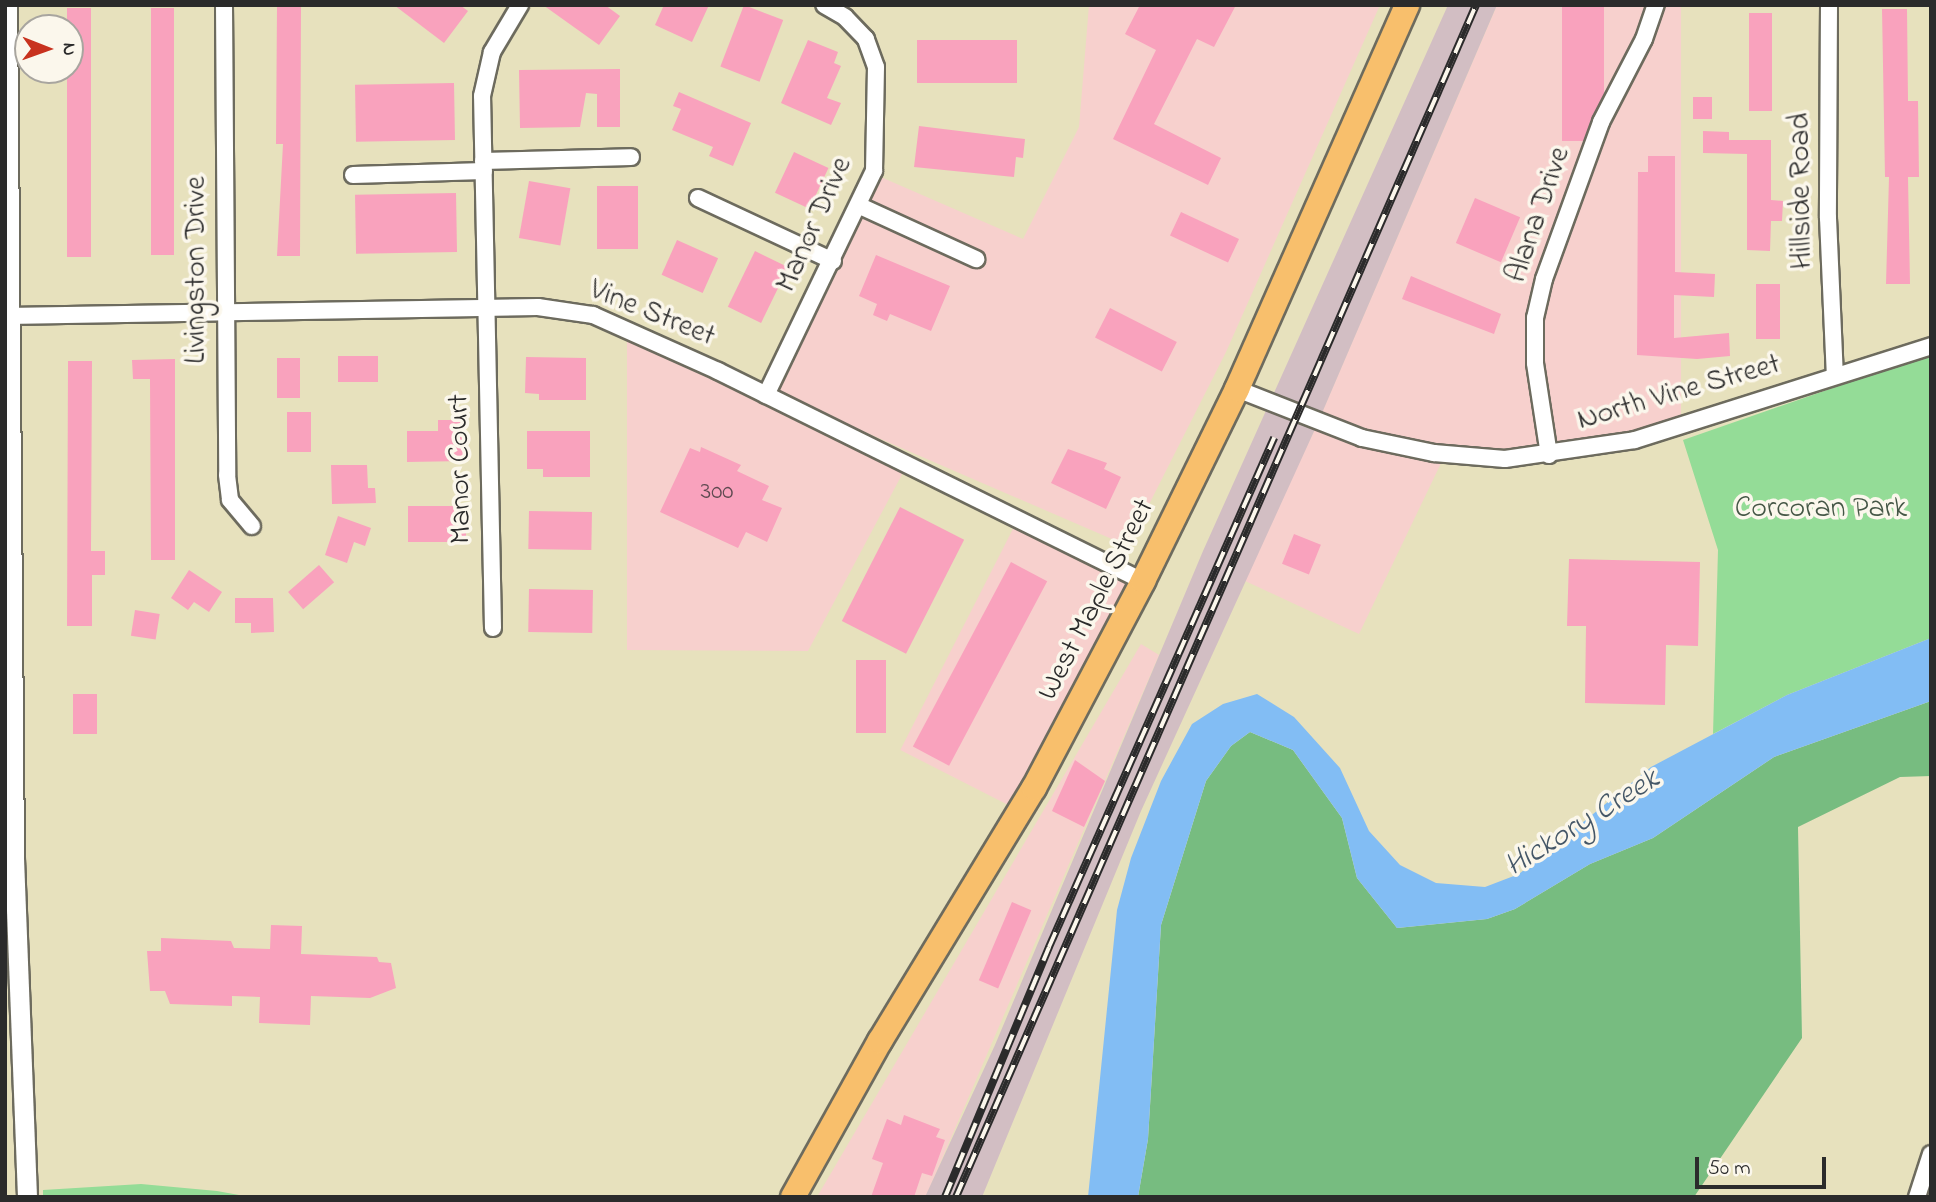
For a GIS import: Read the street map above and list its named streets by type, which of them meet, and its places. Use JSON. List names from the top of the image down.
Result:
{
  "streets": {
    "main road": ["West Maple Street"],
    "street": [
      "Hillside Road",
      "Alana Drive",
      "Manor Drive",
      "Livingston Drive",
      "Vine Street",
      "North Vine Street",
      "Manor Court"
    ]
  },
  "crossings": [
    ["Hillside Road", "North Vine Street"],
    ["Alana Drive", "North Vine Street"],
    ["Manor Drive", "Vine Street"],
    ["Livingston Drive", "Vine Street"],
    ["Vine Street", "Manor Court"],
    ["Vine Street", "West Maple Street"],
    ["North Vine Street", "West Maple Street"]
  ],
  "water": ["Hickory Creek"],
  "parks": ["Corcoran Park"],
  "house_numbers": ["300"],
  "scale_bar": "50 m",
  "north": "right"
}
